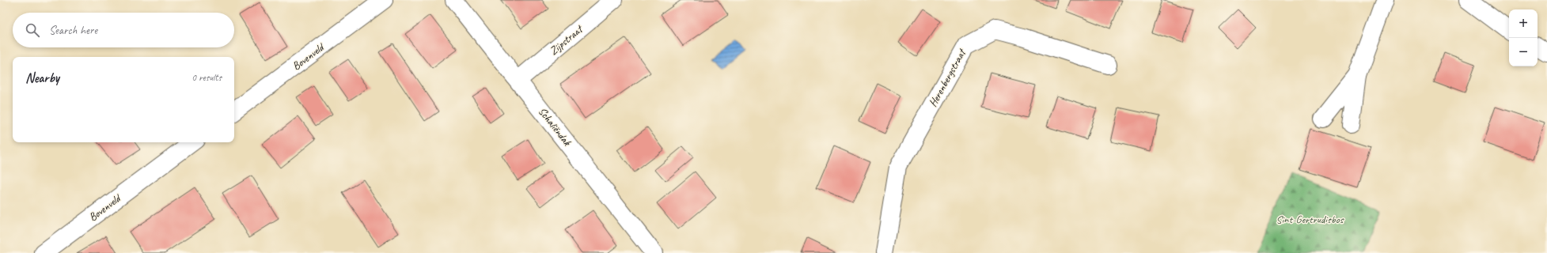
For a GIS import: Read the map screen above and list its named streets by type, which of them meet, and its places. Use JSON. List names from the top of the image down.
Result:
{
  "streets": {
    "street": [
      "Zijpstraat",
      "Bovenveld",
      "Herenbergstraat",
      "Schaliëndak"
    ]
  },
  "crossings": [
    ["Zijpstraat", "Schaliëndak"]
  ],
  "parks": ["Sint-Gertrudisbos"],
  "page": {
    "map_buttons": ["+", "−"],
    "search": "Search here",
    "heading": ["Nearby", "0 results"]
  }
}
